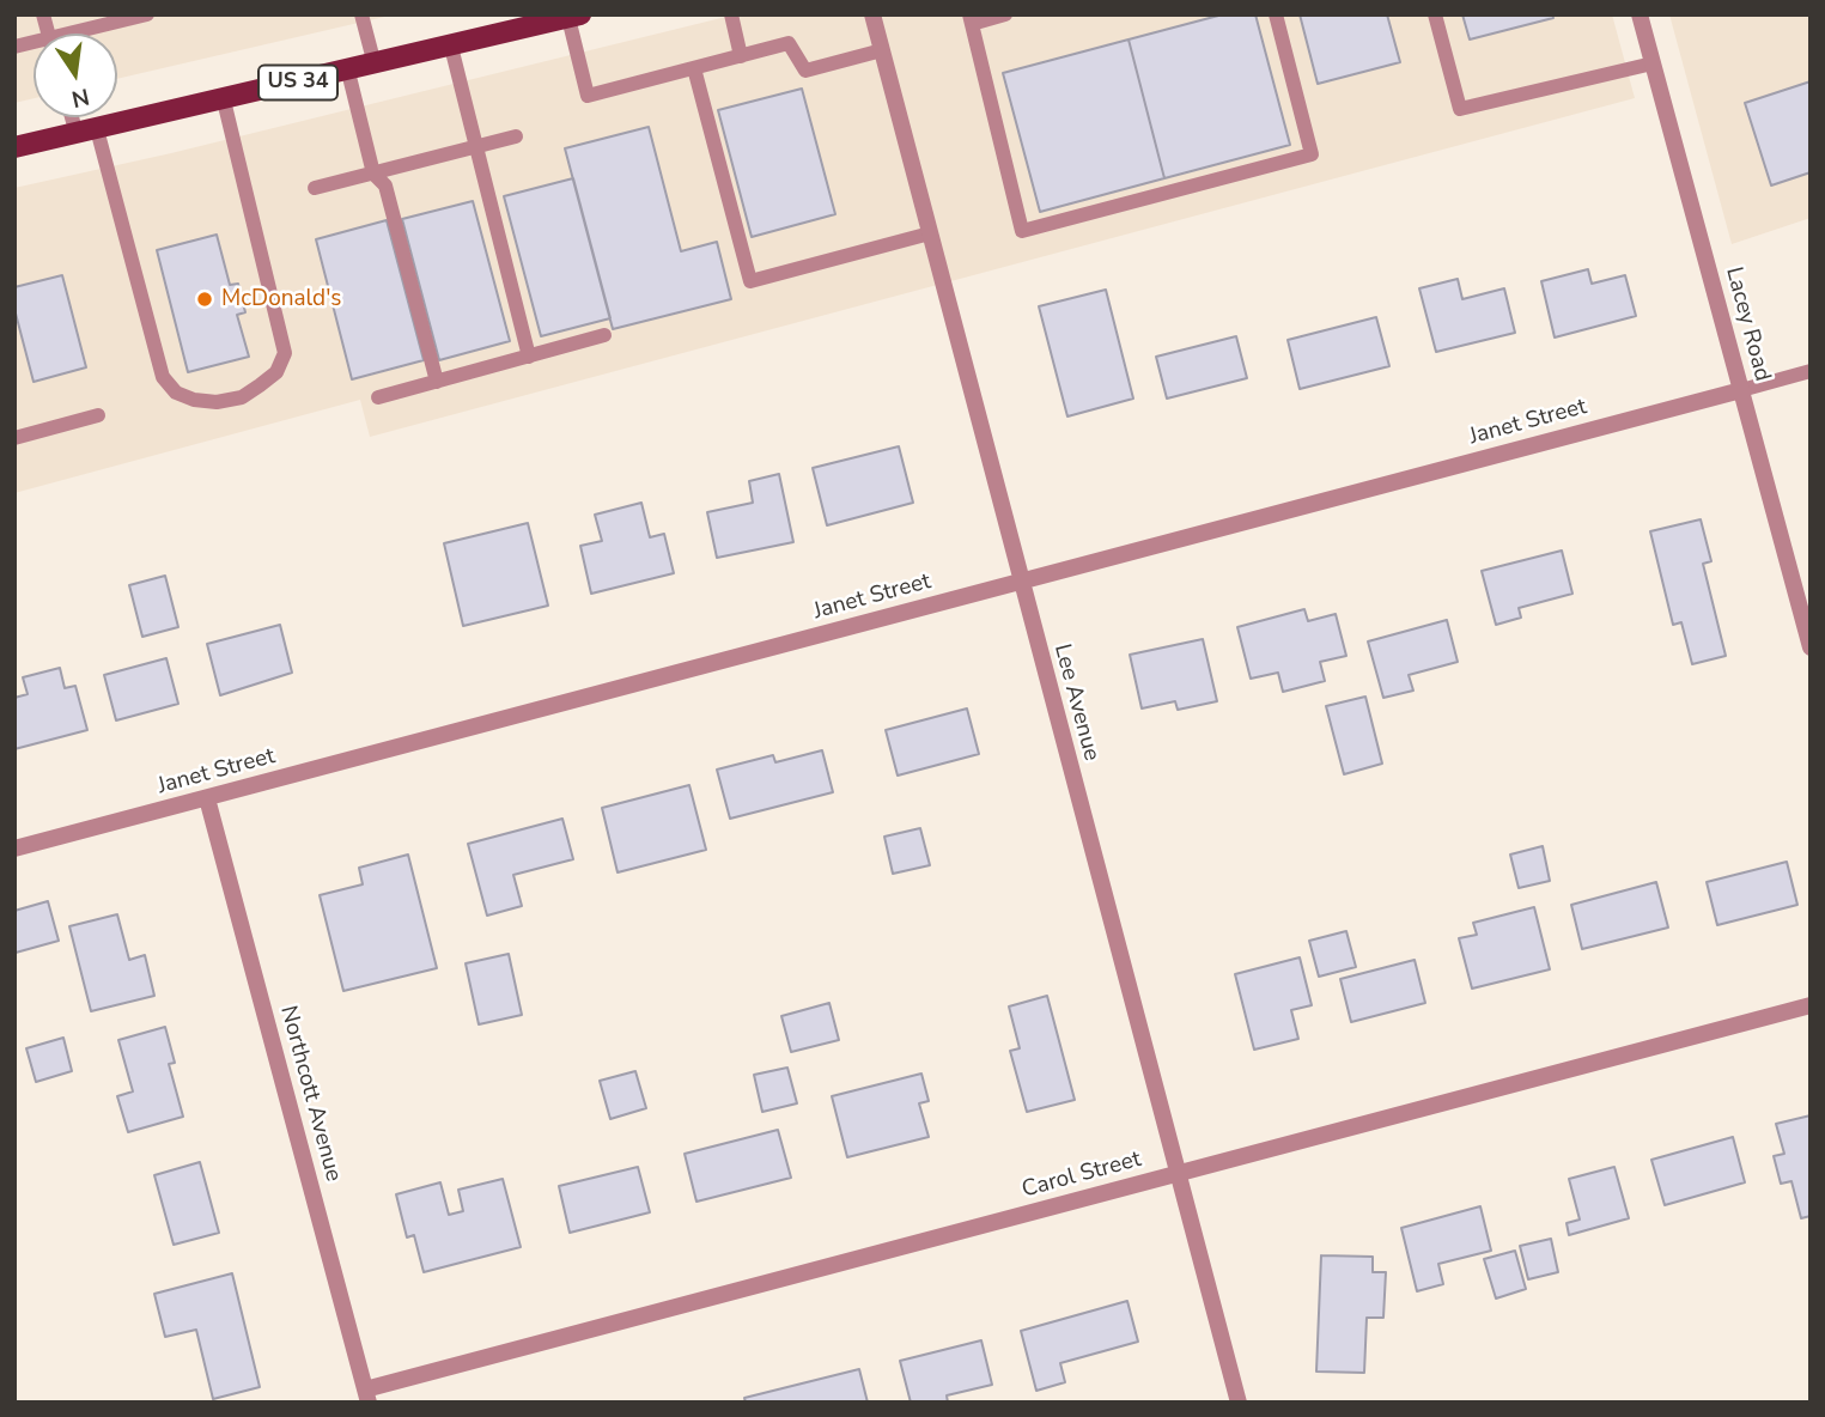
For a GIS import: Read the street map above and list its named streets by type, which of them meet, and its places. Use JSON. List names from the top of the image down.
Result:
{
  "streets": {
    "main road": ["US 34"],
    "street": [
      "Lacey Road",
      "Janet Street",
      "Lee Avenue",
      "Northcott Avenue",
      "Carol Street"
    ]
  },
  "crossings": [
    ["Lacey Road", "Janet Street"],
    ["Janet Street", "Lee Avenue"],
    ["Janet Street", "Northcott Avenue"],
    ["Lee Avenue", "Carol Street"],
    ["Northcott Avenue", "Carol Street"]
  ],
  "places": ["McDonald's"],
  "north": "bottom"
}
